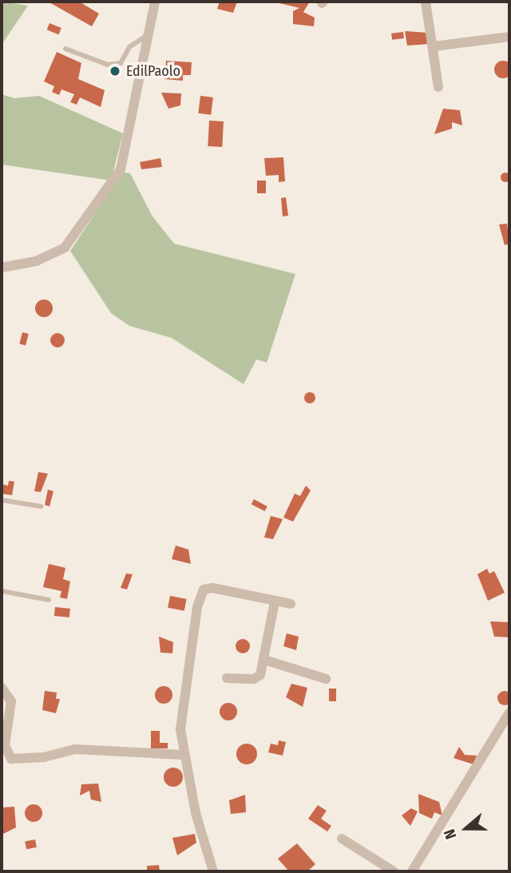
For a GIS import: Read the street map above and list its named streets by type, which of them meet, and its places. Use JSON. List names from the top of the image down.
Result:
{
  "places": ["EdilPaolo"],
  "north": "left"
}
